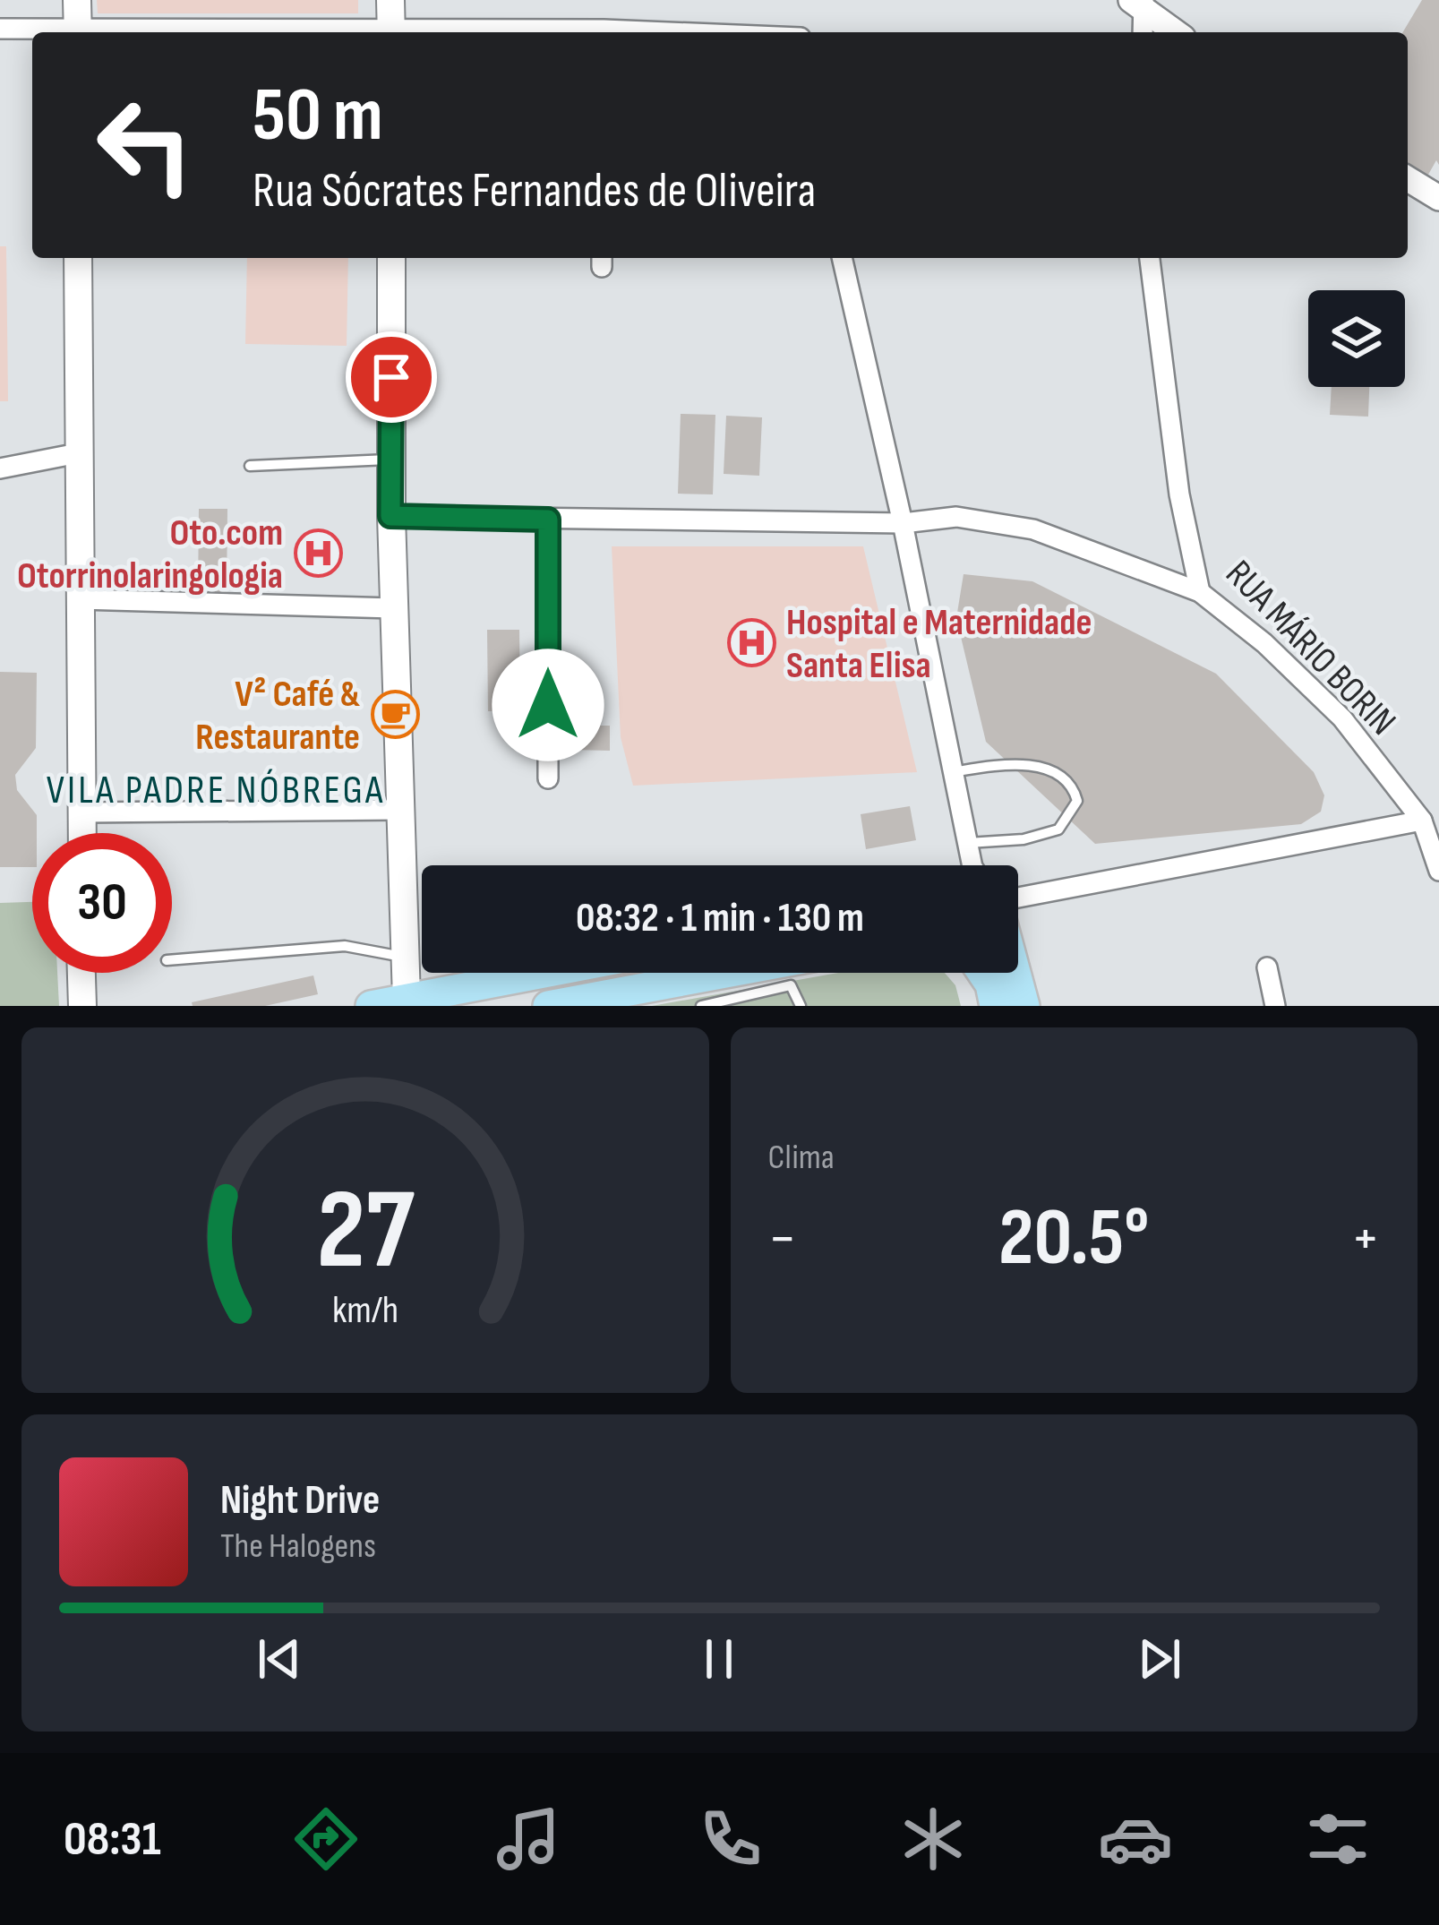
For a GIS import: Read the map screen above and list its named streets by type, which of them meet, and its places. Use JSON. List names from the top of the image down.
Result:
{
  "streets": {
    "street": ["RUA MÁRIO BORIN"]
  },
  "districts": ["VILA PADRE NÓBREGA"],
  "places": {
    "hospital": ["Oto.com Otorrinolaringologia", "Hospital e Maternidade Santa Elisa"],
    "cafe": ["V² Café & Restaurante"]
  },
  "page": {
    "turn": ["50 m", "Rua Sócrates Fernandes de Oliveira"],
    "limit": "30",
    "trip": "08:32 · 1 min · 130 m",
    "tile": "Clima",
    "heat": ["−", "20.5°", "+"],
    "song": ["Night Drive", "The Halogens"],
    "tabs": "08:31",
    "gauge": ["27", "km/h"]
  }
}
